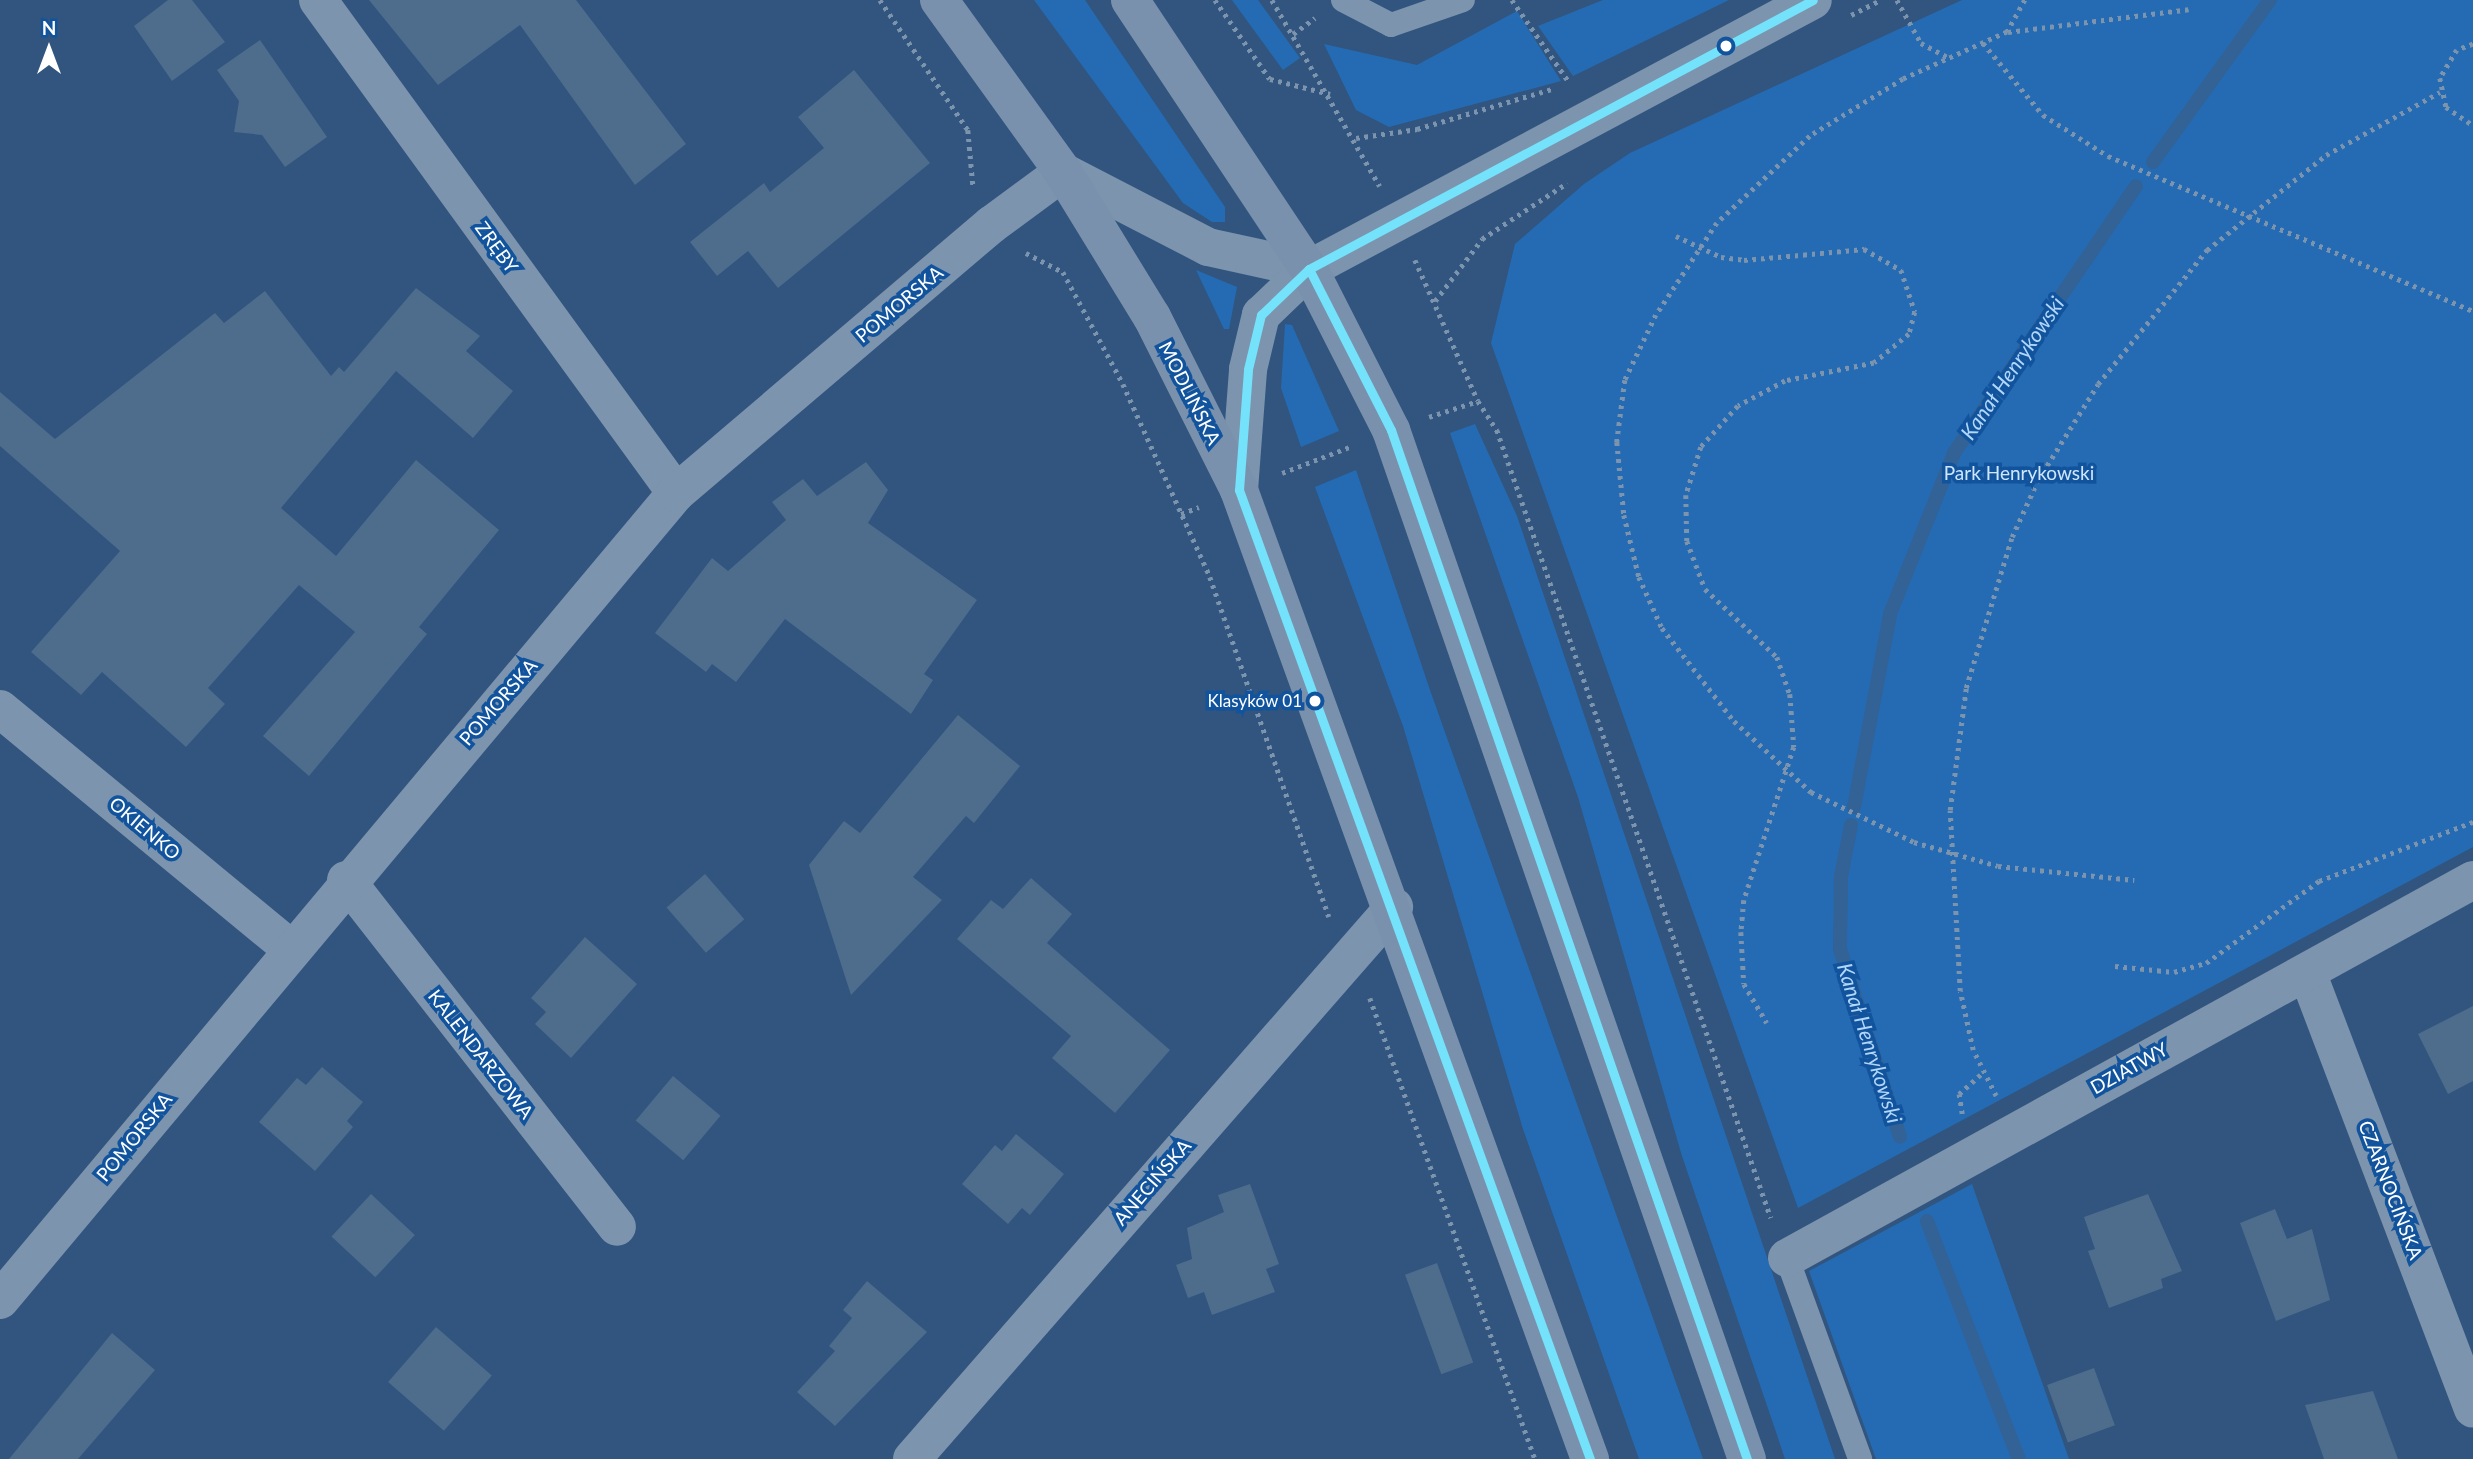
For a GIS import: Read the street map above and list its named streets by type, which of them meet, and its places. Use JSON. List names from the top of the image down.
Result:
{
  "streets": {
    "main road": ["MODLIŃSKA"],
    "street": [
      "ZRĘBY",
      "POMORSKA",
      "OKIENKO",
      "KALENDARZOWA",
      "DZIATWY",
      "ANECIŃSKA",
      "CZARNOCIŃSKA"
    ]
  },
  "crossings": [
    ["ZRĘBY", "POMORSKA"],
    ["POMORSKA", "MODLIŃSKA"],
    ["POMORSKA", "OKIENKO"],
    ["POMORSKA", "KALENDARZOWA"],
    ["MODLIŃSKA", "ANECIŃSKA"],
    ["DZIATWY", "CZARNOCIŃSKA"]
  ],
  "water": ["Kanał Henrykowski"],
  "parks": ["Park Henrykowski"],
  "places": ["Klasyków 01"],
  "north": "top"
}
